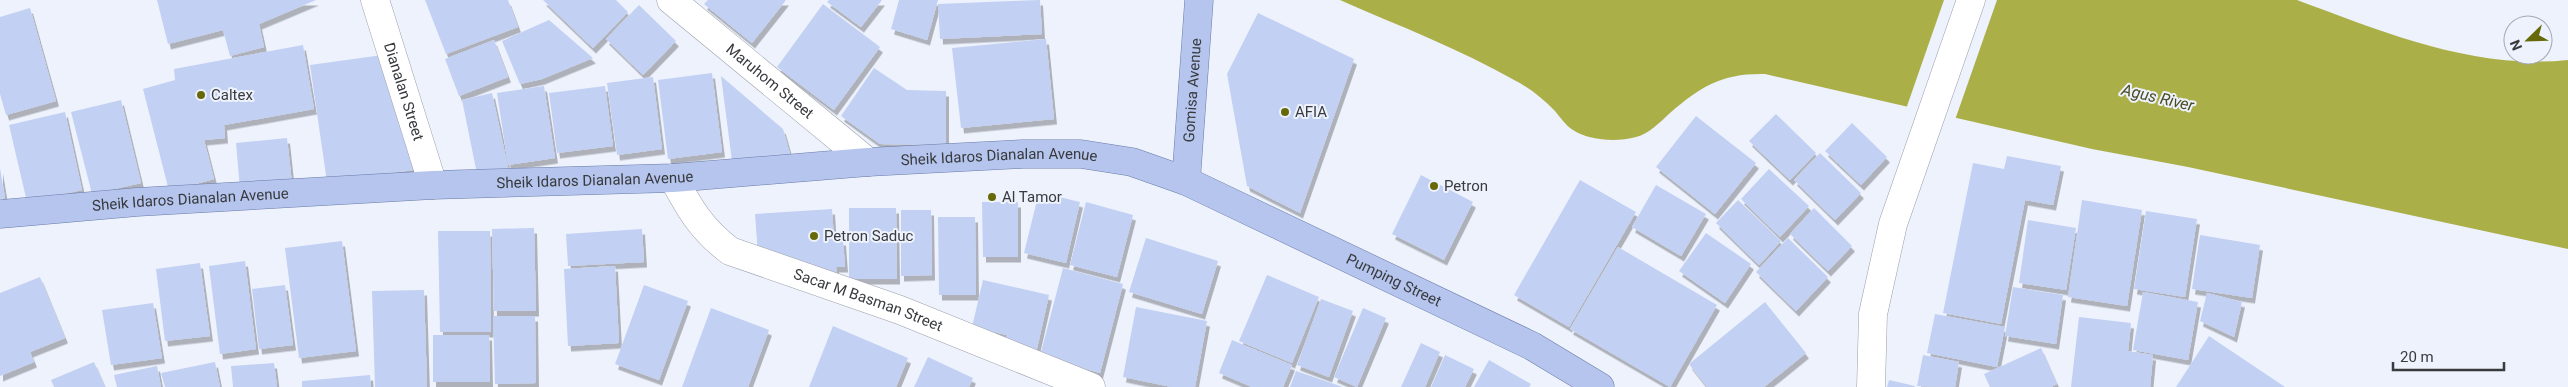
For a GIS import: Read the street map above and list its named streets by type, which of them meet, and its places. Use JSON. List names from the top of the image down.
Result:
{
  "streets": {
    "main road": ["Gomisa Avenue", "Sheik Idaros Dianalan Avenue", "Pumping Street"],
    "street": ["Maruhom Street", "Dianalan Street", "Sacar M Basman Street"]
  },
  "crossings": [
    ["Maruhom Street", "Sheik Idaros Dianalan Avenue"],
    ["Gomisa Avenue", "Sheik Idaros Dianalan Avenue"],
    ["Gomisa Avenue", "Pumping Street"],
    ["Dianalan Street", "Sheik Idaros Dianalan Avenue"],
    ["Sheik Idaros Dianalan Avenue", "Pumping Street"],
    ["Sheik Idaros Dianalan Avenue", "Sacar M Basman Street"]
  ],
  "water": ["Agus River"],
  "places": [
    "Caltex",
    "AFIA",
    "Petron",
    "Al Tamor",
    "Petron Saduc"
  ],
  "scale_bar": "20 m",
  "north": "bottom left"
}
